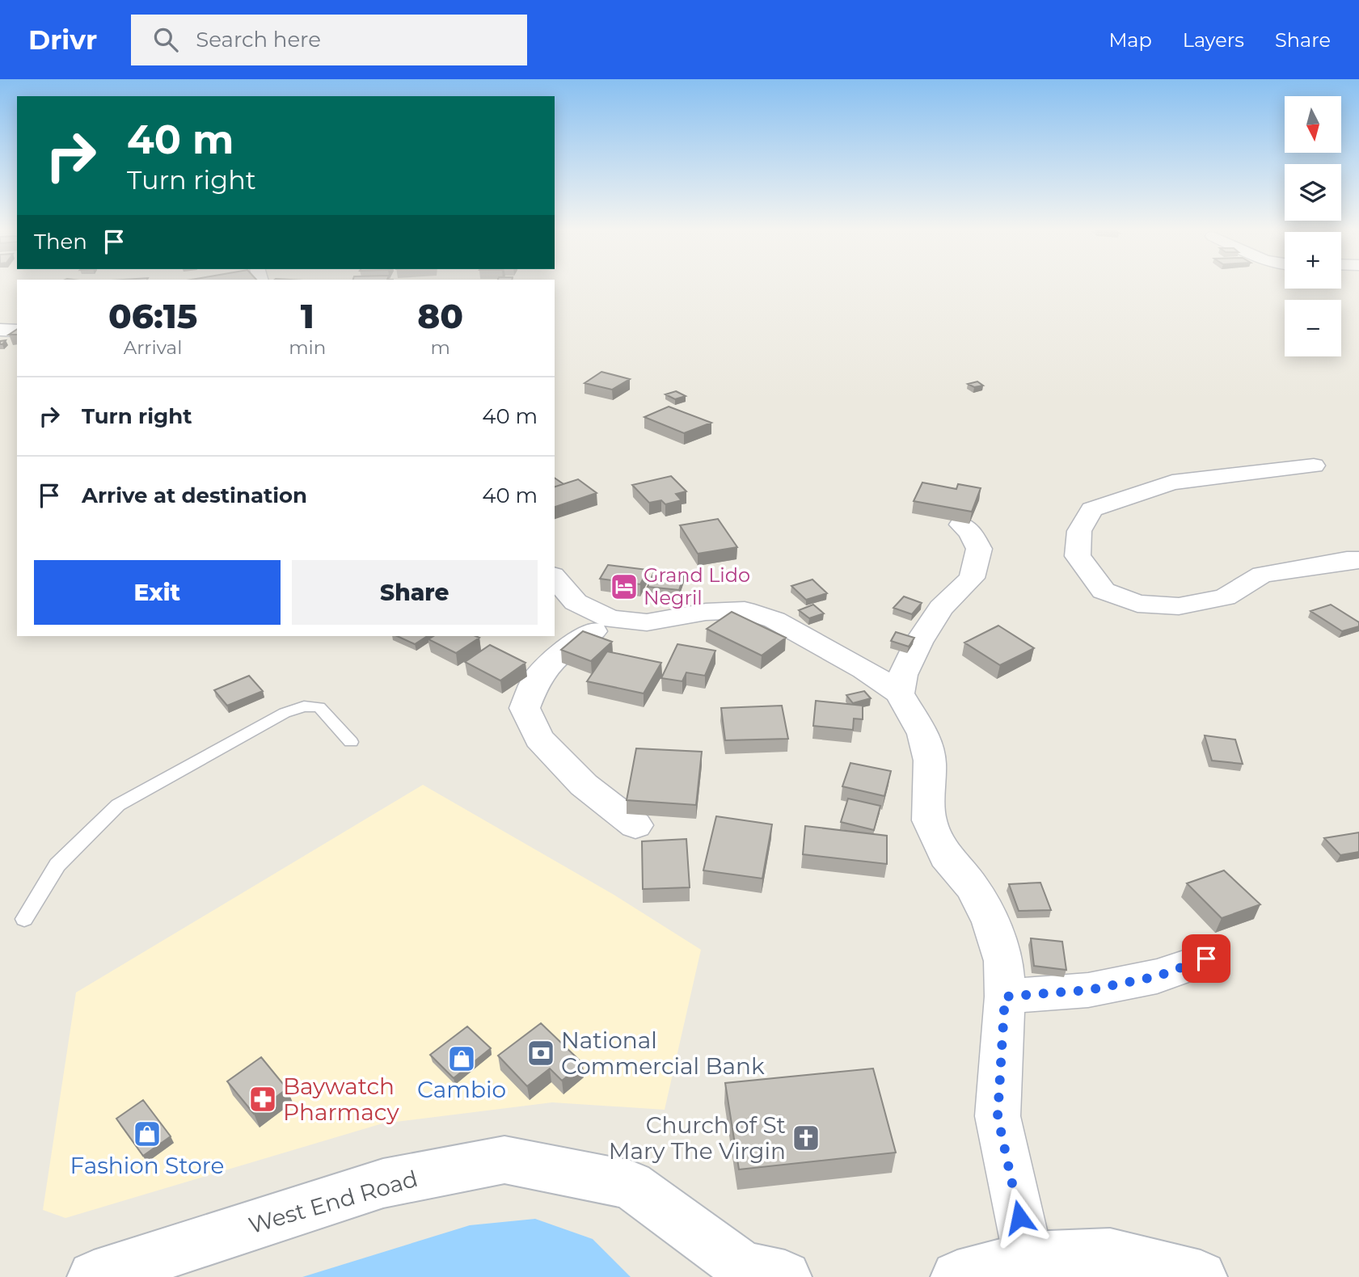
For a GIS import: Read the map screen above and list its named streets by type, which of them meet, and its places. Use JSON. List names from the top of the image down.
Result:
{
  "streets": {
    "main road": ["West End Road"]
  },
  "places": {
    "hotel": ["Grand Lido Negril"],
    "bank": ["National Commercial Bank"],
    "shop": ["Cambio", "Fashion Store"],
    "pharmacy": ["Baywatch Pharmacy"],
    "church": ["Church of St Mary The Virgin"]
  },
  "north": "bottom",
  "page": {
    "header": "Drivr",
    "search": "Search here",
    "nav": ["Map", "Layers", "Share"],
    "map_buttons": ["+", "−"],
    "turn": ["40 m", "Turn right"],
    "then": "Then",
    "eta": [
      "06:15",
      "Arrival",
      "1",
      "min",
      "80",
      "m"
    ],
    "list": [
      {
        "name": "Turn right",
        "value": "40 m"
      },
      {
        "name": "Arrive at destination",
        "value": "40 m"
      }
    ],
    "buttons": ["Exit", "Share"]
  }
}
